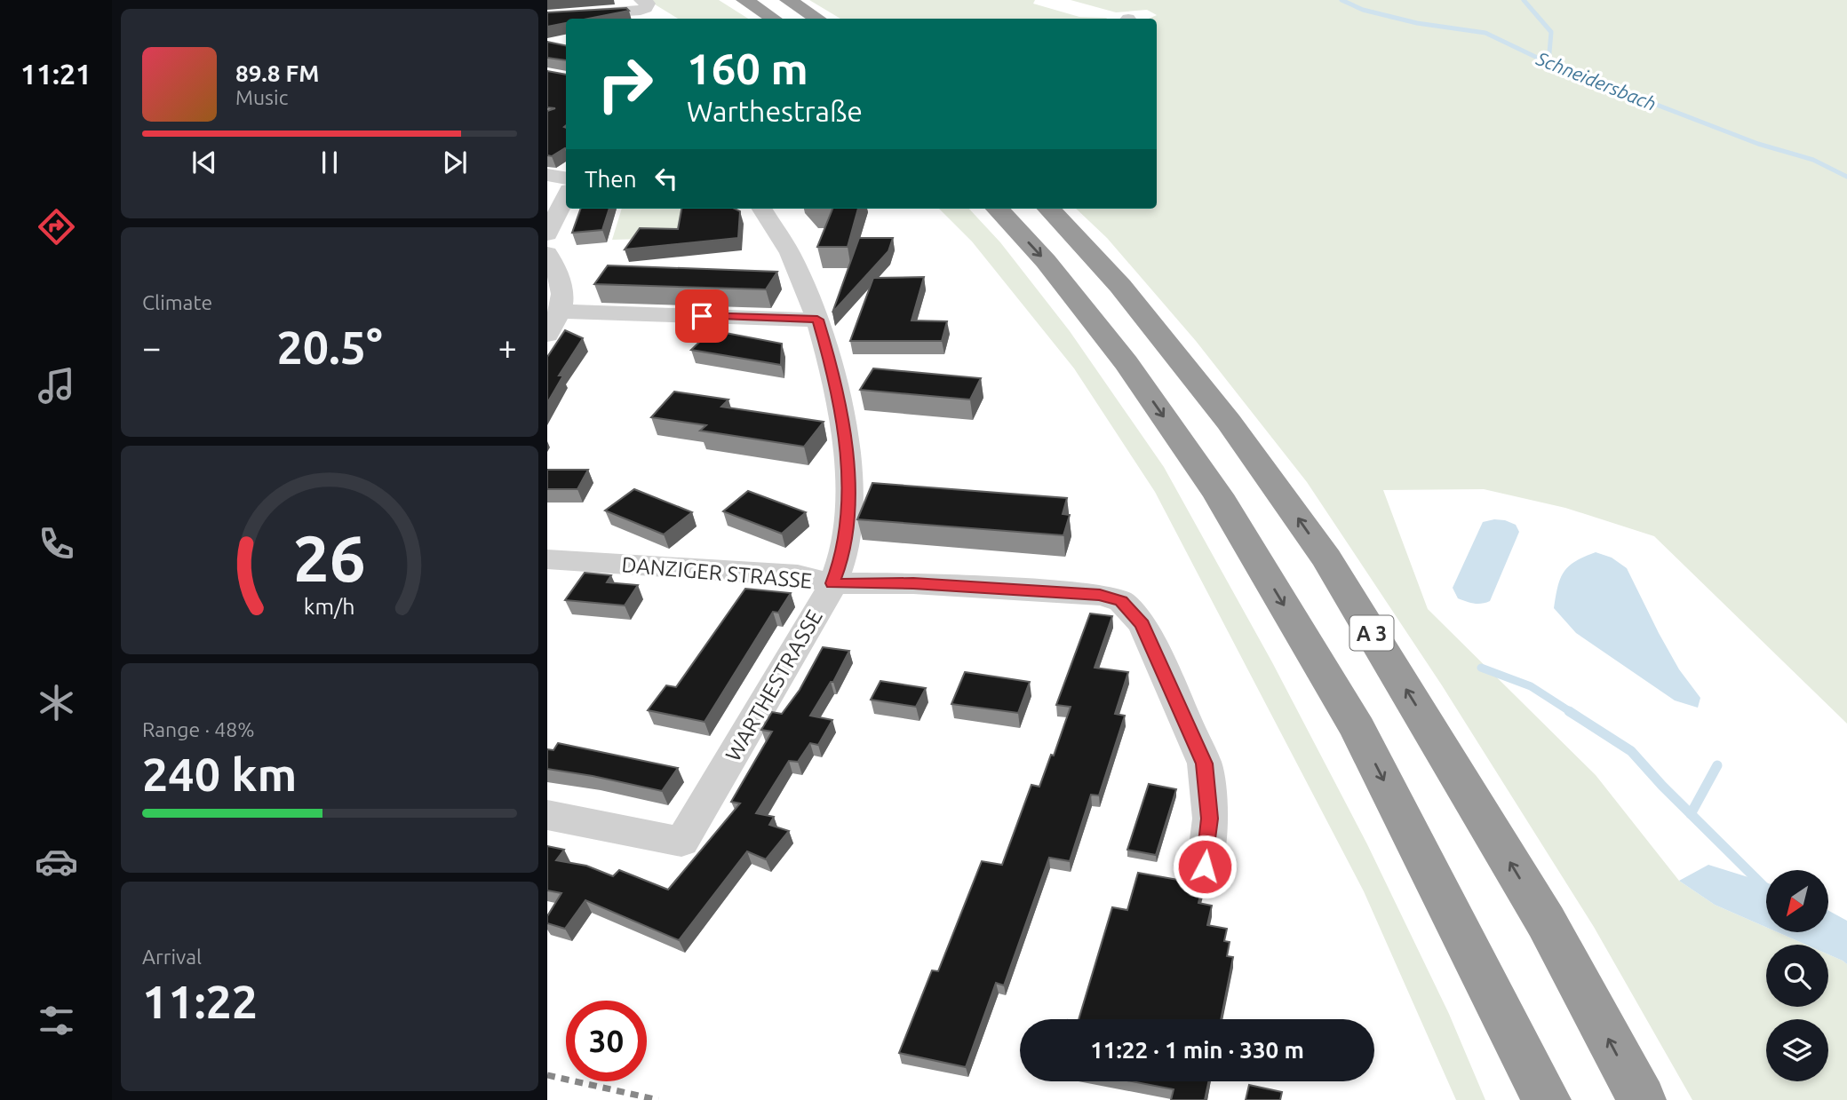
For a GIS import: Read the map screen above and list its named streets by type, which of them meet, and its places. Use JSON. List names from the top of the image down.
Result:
{
  "streets": {
    "highway": ["A 3"],
    "street": ["DANZIGER STRASSE", "WARTHESTRASSE"]
  },
  "crossings": [
    ["DANZIGER STRASSE", "WARTHESTRASSE"]
  ],
  "water": ["Schneidersbach"],
  "north": "bottom left",
  "page": {
    "tabs": "11:21",
    "turn": ["160 m", "Warthestraße"],
    "song": ["89.8 FM", "Music"],
    "then": "Then",
    "tile": [
      "Climate",
      ["Range · 48%", "240 km"],
      ["Arrival", "11:22"]
    ],
    "heat": ["−", "20.5°", "+"],
    "limit": "30",
    "trip": "11:22 · 1 min · 330 m",
    "gauge": ["26", "km/h"]
  }
}
